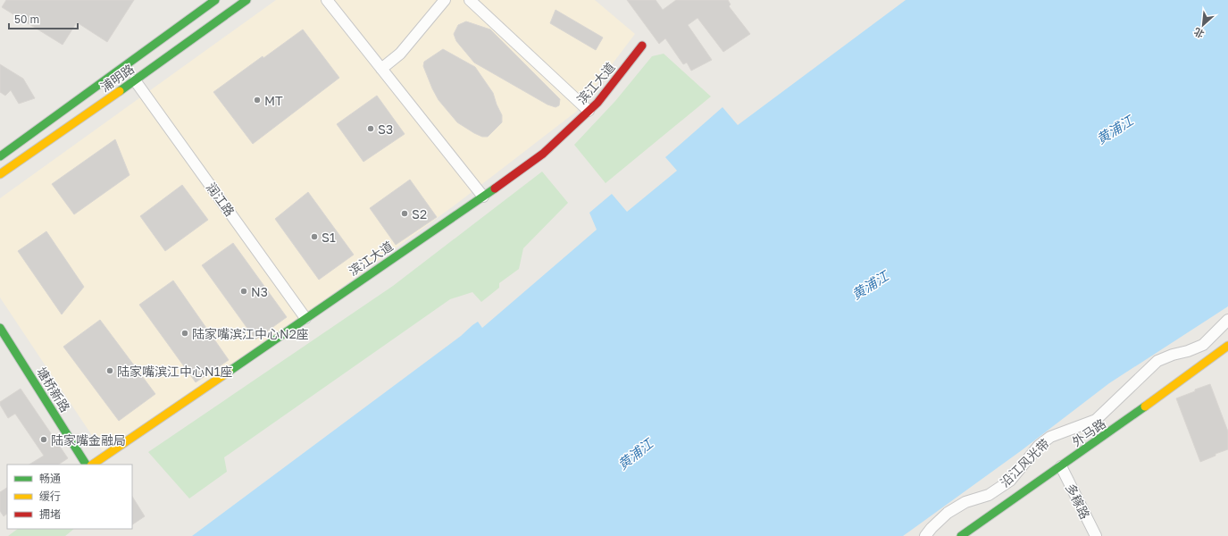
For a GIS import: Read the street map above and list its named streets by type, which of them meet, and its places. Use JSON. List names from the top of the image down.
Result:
{
  "streets": {
    "street": [
      "浦明路",
      "滨江大道",
      "润江路",
      "塘桥新路",
      "外马路",
      "沿江风光带",
      "多稼路"
    ]
  },
  "crossings": [
    ["浦明路", "润江路"],
    ["滨江大道", "润江路"],
    ["外马路", "多稼路"]
  ],
  "water": ["黄浦江"],
  "places": [
    "MT",
    "S3",
    "S2",
    "S1",
    "N3",
    "陆家嘴滨江中心N2座",
    "陆家嘴滨江中心N1座",
    "陆家嘴金融局"
  ],
  "legend": ["畅通", "缓行", "拥堵"],
  "scale_bar": "50 m",
  "north": "bottom left"
}
